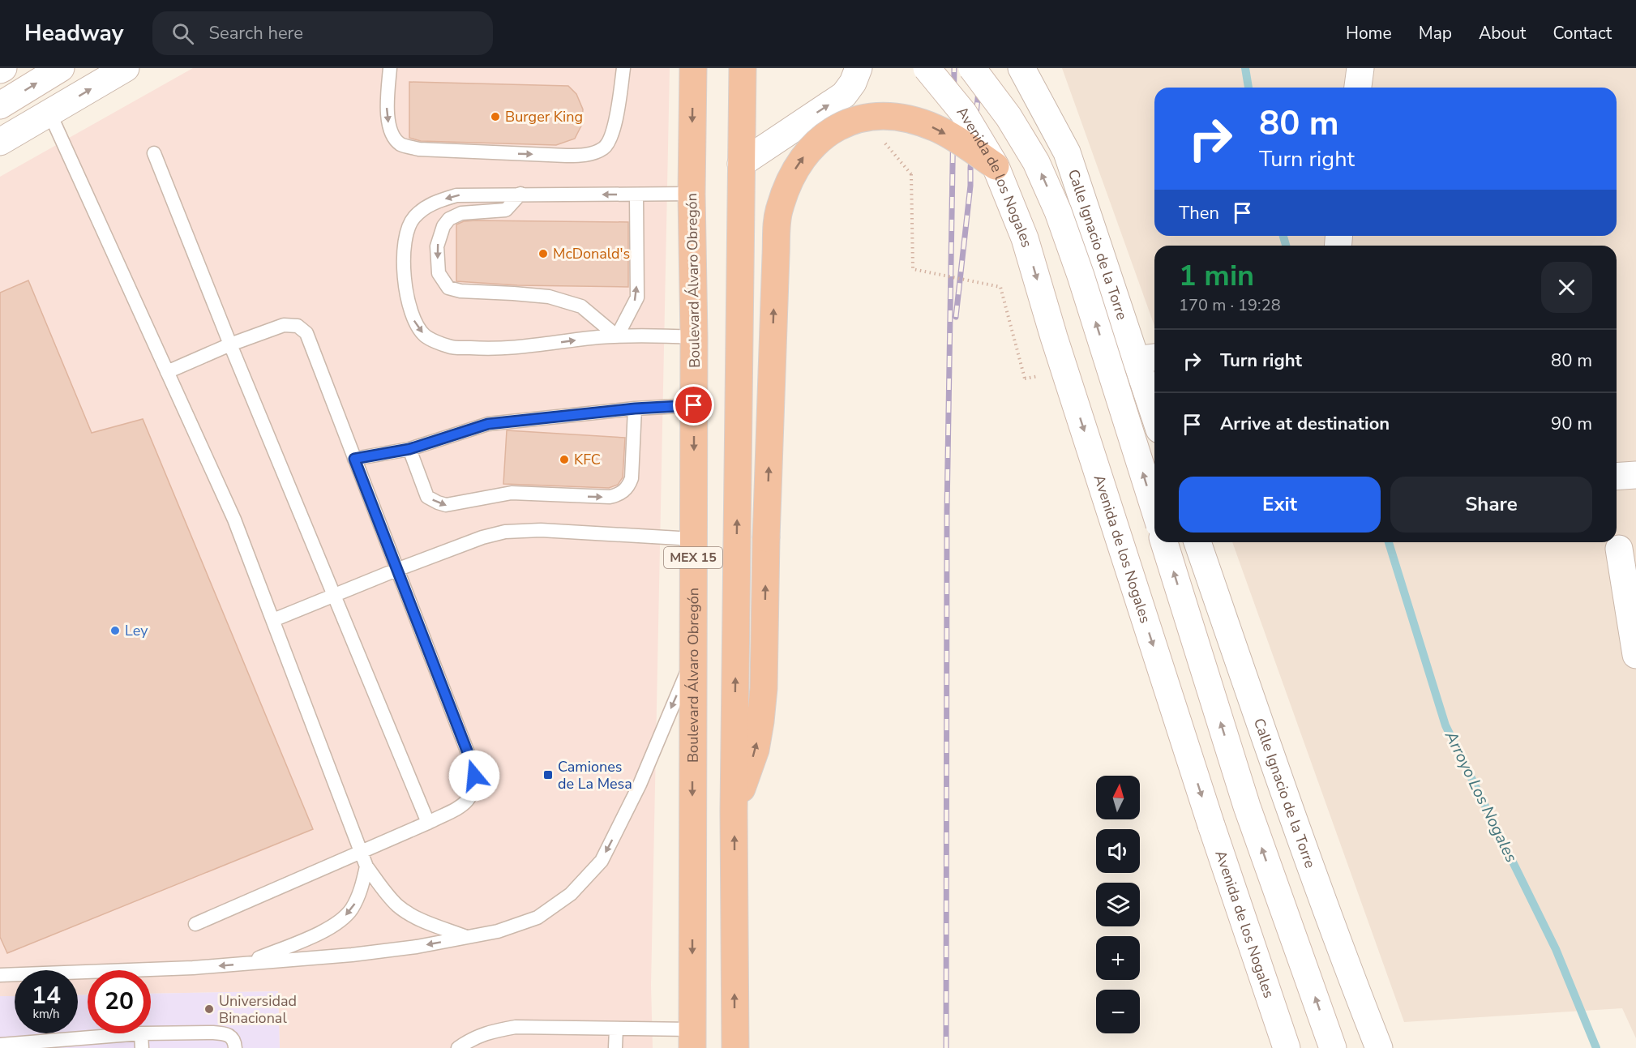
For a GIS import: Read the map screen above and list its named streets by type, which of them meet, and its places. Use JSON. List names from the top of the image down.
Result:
{
  "streets": {
    "highway": ["Boulevard Álvaro Obregón", "MEX 15"],
    "main road": ["Avenida de los Nogales", "Calle Ignacio de la Torre"]
  },
  "water": ["Arroyo Los Nogales"],
  "places": {
    "other": [
      "Burger King",
      "McDonald's",
      "KFC",
      "Ley",
      "Universidad Binacional"
    ],
    "transit": ["Camiones de La Mesa"]
  },
  "north": "top",
  "page": {
    "header": "Headway",
    "search": "Search here",
    "nav": [
      "Home",
      "Map",
      "About",
      "Contact"
    ],
    "turn": ["80 m", "Turn right"],
    "then": "Then",
    "heading": ["1 min", "170 m · 19:28"],
    "list": [
      {
        "name": "Turn right",
        "value": "80 m"
      },
      {
        "name": "Arrive at destination",
        "value": "90 m"
      }
    ],
    "buttons": ["Exit", "Share"],
    "map_buttons": ["+", "−"],
    "speed": "14 km/h",
    "limit": "20"
  }
}
